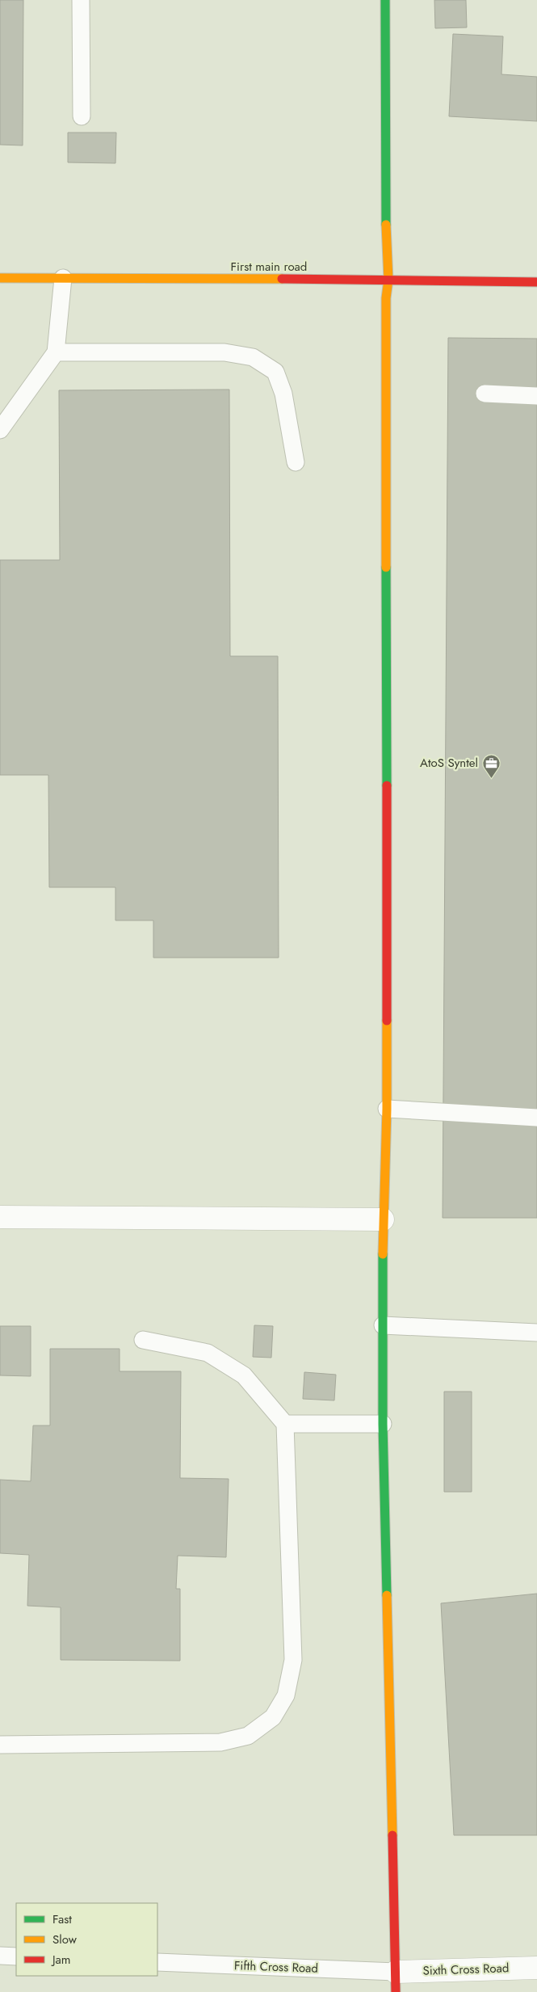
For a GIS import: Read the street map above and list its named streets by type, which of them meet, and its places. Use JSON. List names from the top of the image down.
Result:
{
  "streets": {
    "street": ["First main road", "Sixth Cross Road"],
    "lane": ["Fifth Cross Road"]
  },
  "crossings": [
    ["Fifth Cross Road", "Sixth Cross Road"]
  ],
  "places": {
    "office": ["AtoS Syntel"]
  },
  "legend": ["Fast", "Slow", "Jam"]
}
